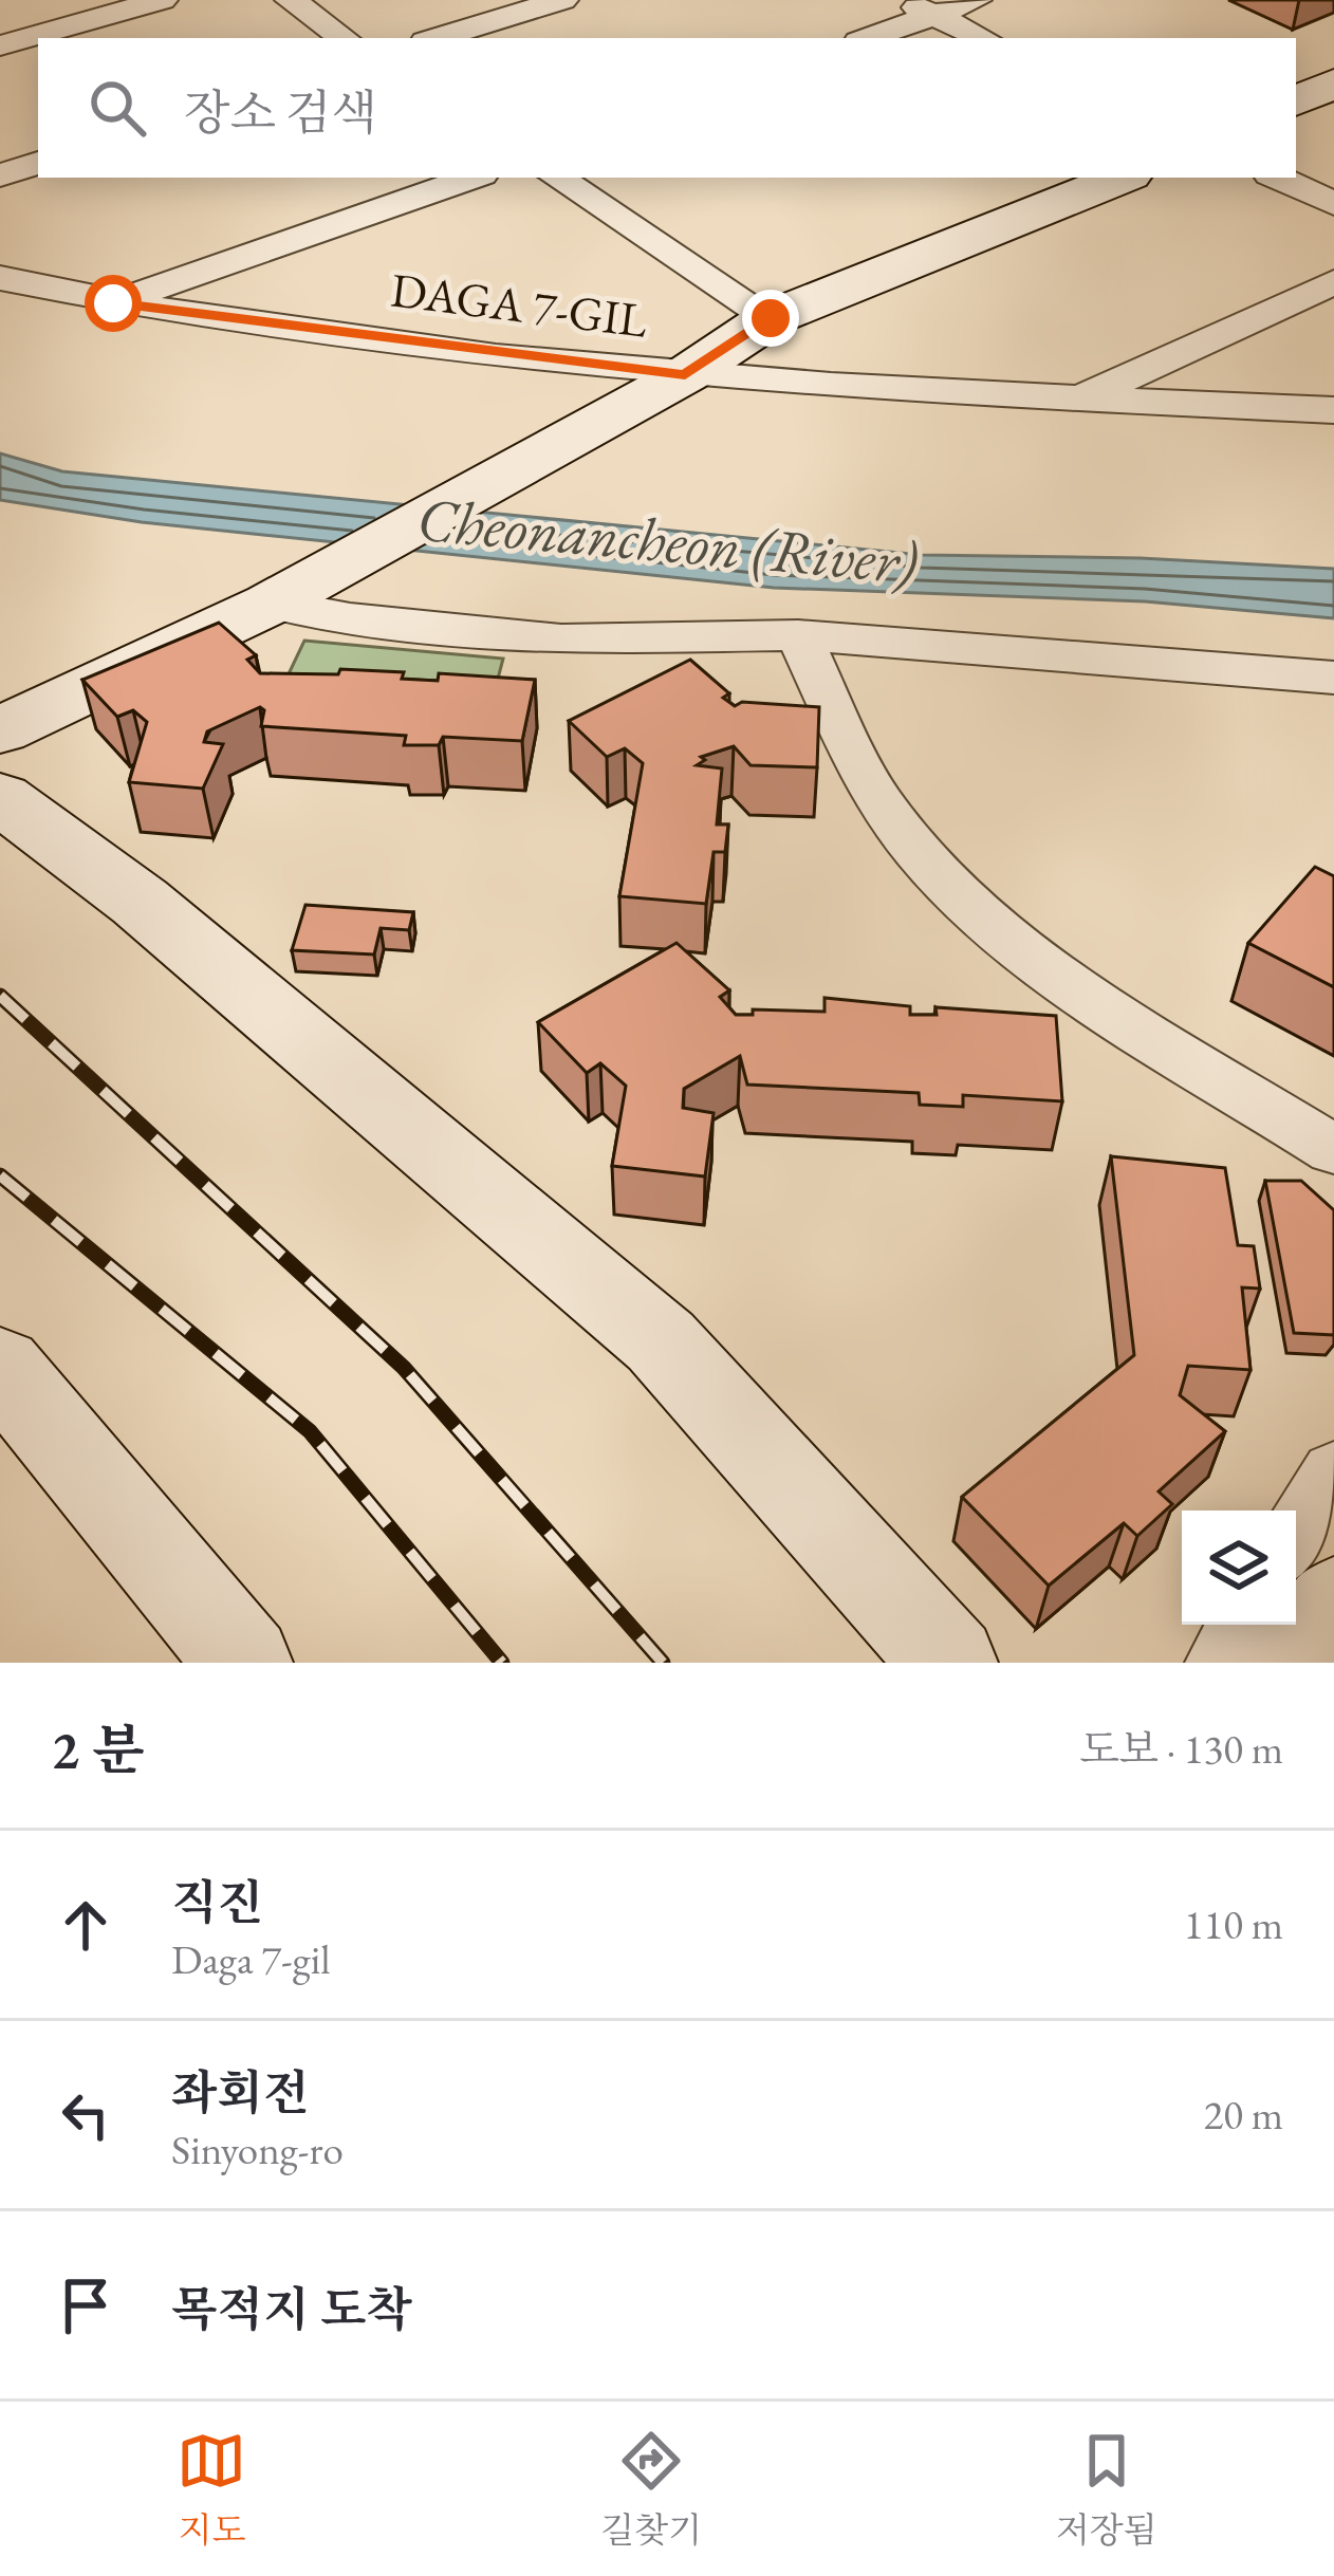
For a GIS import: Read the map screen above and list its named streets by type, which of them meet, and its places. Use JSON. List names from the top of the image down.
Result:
{
  "streets": {
    "street": ["DAGA 7-GIL"]
  },
  "water": ["Cheonancheon (River)"],
  "page": {
    "search": "장소 검색",
    "heading": ["2 분", "도보 · 130 m"],
    "list": [
      ["직진", "Daga 7-gil", "110 m"],
      ["좌회전", "Sinyong-ro", "20 m"],
      "목적지 도착"
    ],
    "nav": ["지도", "길찾기", "저장됨"]
  }
}
